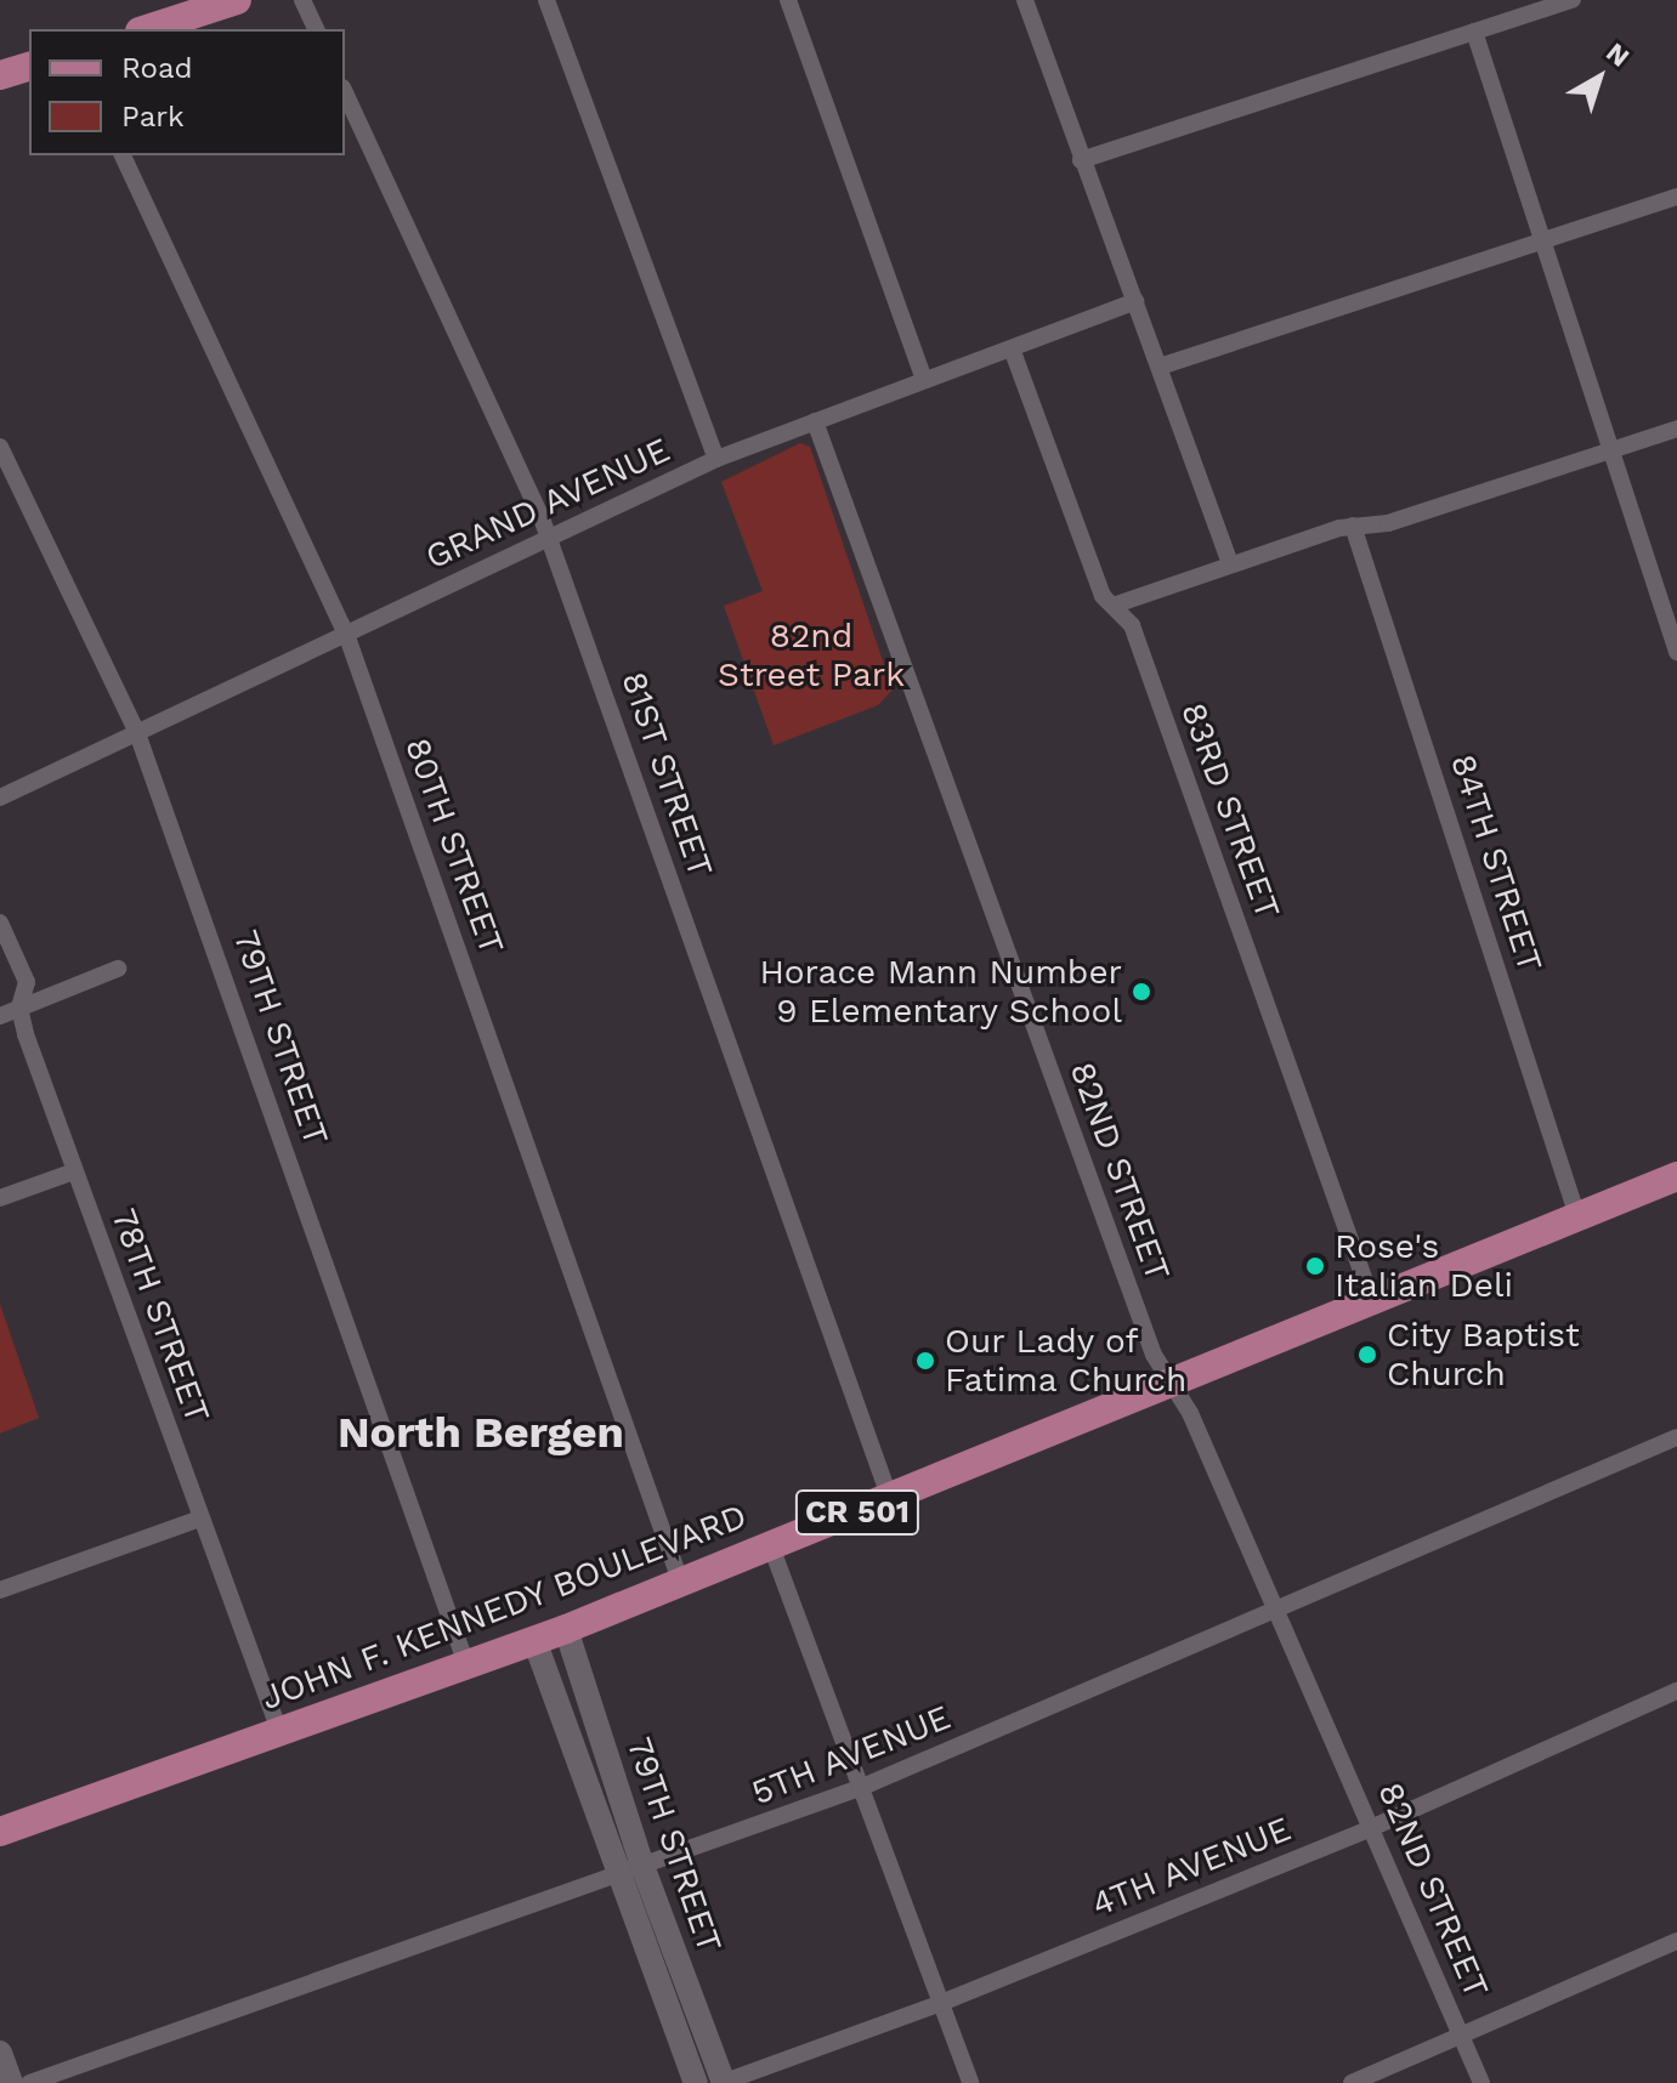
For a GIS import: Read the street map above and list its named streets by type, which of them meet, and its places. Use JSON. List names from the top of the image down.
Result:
{
  "streets": {
    "main road": ["CR 501", "JOHN F. KENNEDY BOULEVARD"],
    "street": [
      "GRAND AVENUE",
      "81ST STREET",
      "83RD STREET",
      "80TH STREET",
      "84TH STREET",
      "79TH STREET",
      "82ND STREET",
      "78TH STREET",
      "5TH AVENUE",
      "4TH AVENUE"
    ]
  },
  "crossings": [
    ["GRAND AVENUE", "81ST STREET"],
    ["GRAND AVENUE", "83RD STREET"],
    ["GRAND AVENUE", "80TH STREET"],
    ["GRAND AVENUE", "79TH STREET"],
    ["GRAND AVENUE", "82ND STREET"],
    ["81ST STREET", "JOHN F. KENNEDY BOULEVARD"],
    ["83RD STREET", "JOHN F. KENNEDY BOULEVARD"],
    ["80TH STREET", "JOHN F. KENNEDY BOULEVARD"],
    ["84TH STREET", "JOHN F. KENNEDY BOULEVARD"],
    ["79TH STREET", "JOHN F. KENNEDY BOULEVARD"],
    ["79TH STREET", "5TH AVENUE"],
    ["79TH STREET", "4TH AVENUE"],
    ["82ND STREET", "JOHN F. KENNEDY BOULEVARD"],
    ["82ND STREET", "5TH AVENUE"],
    ["82ND STREET", "4TH AVENUE"],
    ["78TH STREET", "JOHN F. KENNEDY BOULEVARD"]
  ],
  "districts": ["North Bergen"],
  "parks": ["82nd Street Park"],
  "places": [
    "Horace Mann Number 9 Elementary School",
    "Rose's Italian Deli",
    "City Baptist Church",
    "Our Lady of Fatima Church"
  ],
  "legend": ["Road", "Park"],
  "north": "top right"
}
